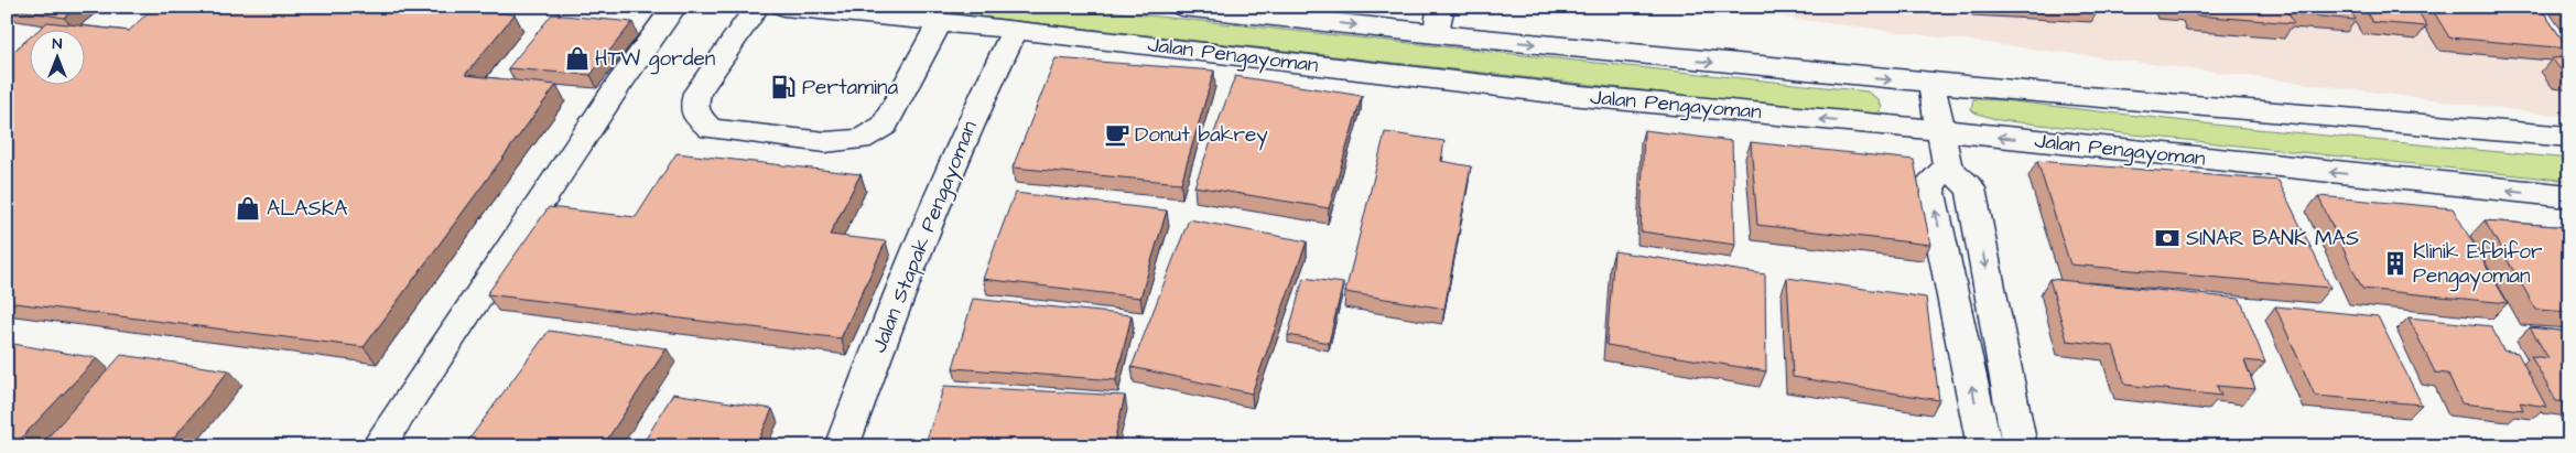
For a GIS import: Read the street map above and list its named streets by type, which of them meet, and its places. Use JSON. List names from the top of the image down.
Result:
{
  "streets": {
    "street": ["Jalan Pengayoman", "Jalan Stapak Pengayoman"]
  },
  "crossings": [
    ["Jalan Pengayoman", "Jalan Stapak Pengayoman"]
  ],
  "places": {
    "shop": ["HTW gorden", "ALASKA"],
    "fuel station": ["Pertamina"],
    "cafe": ["Donut bakrey"],
    "bank": ["SINAR BANK MAS"],
    "building": ["Klinik Efbifor Pengayoman"]
  },
  "north": "top"
}
